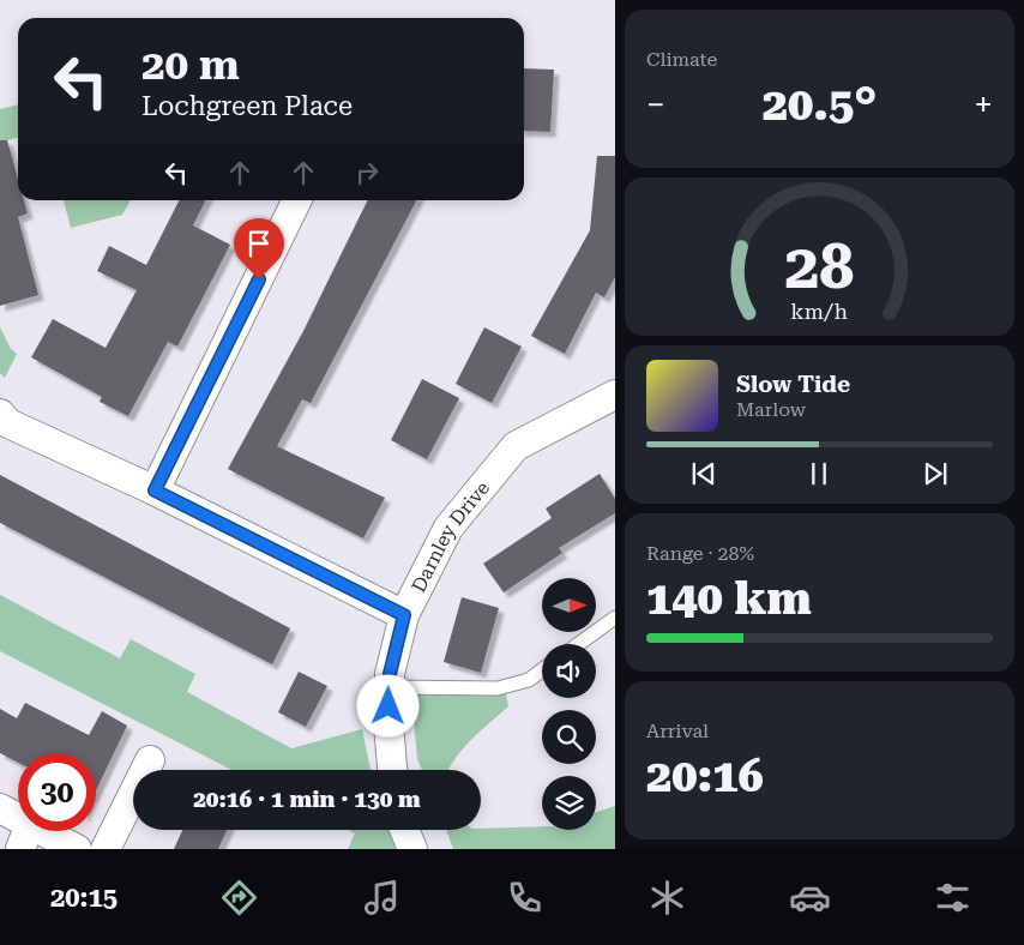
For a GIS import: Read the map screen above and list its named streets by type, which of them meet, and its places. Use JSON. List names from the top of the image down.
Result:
{
  "streets": {
    "street": ["Darnley Drive"]
  },
  "north": "right",
  "page": {
    "tile": [
      "Climate",
      ["Range · 28%", "140 km"],
      ["Arrival", "20:16"]
    ],
    "turn": ["20 m", "Lochgreen Place"],
    "heat": ["−", "20.5°", "+"],
    "song": ["Slow Tide", "Marlow"],
    "limit": "30",
    "trip": "20:16 · 1 min · 130 m",
    "tabs": "20:15",
    "gauge": ["28", "km/h"]
  }
}
